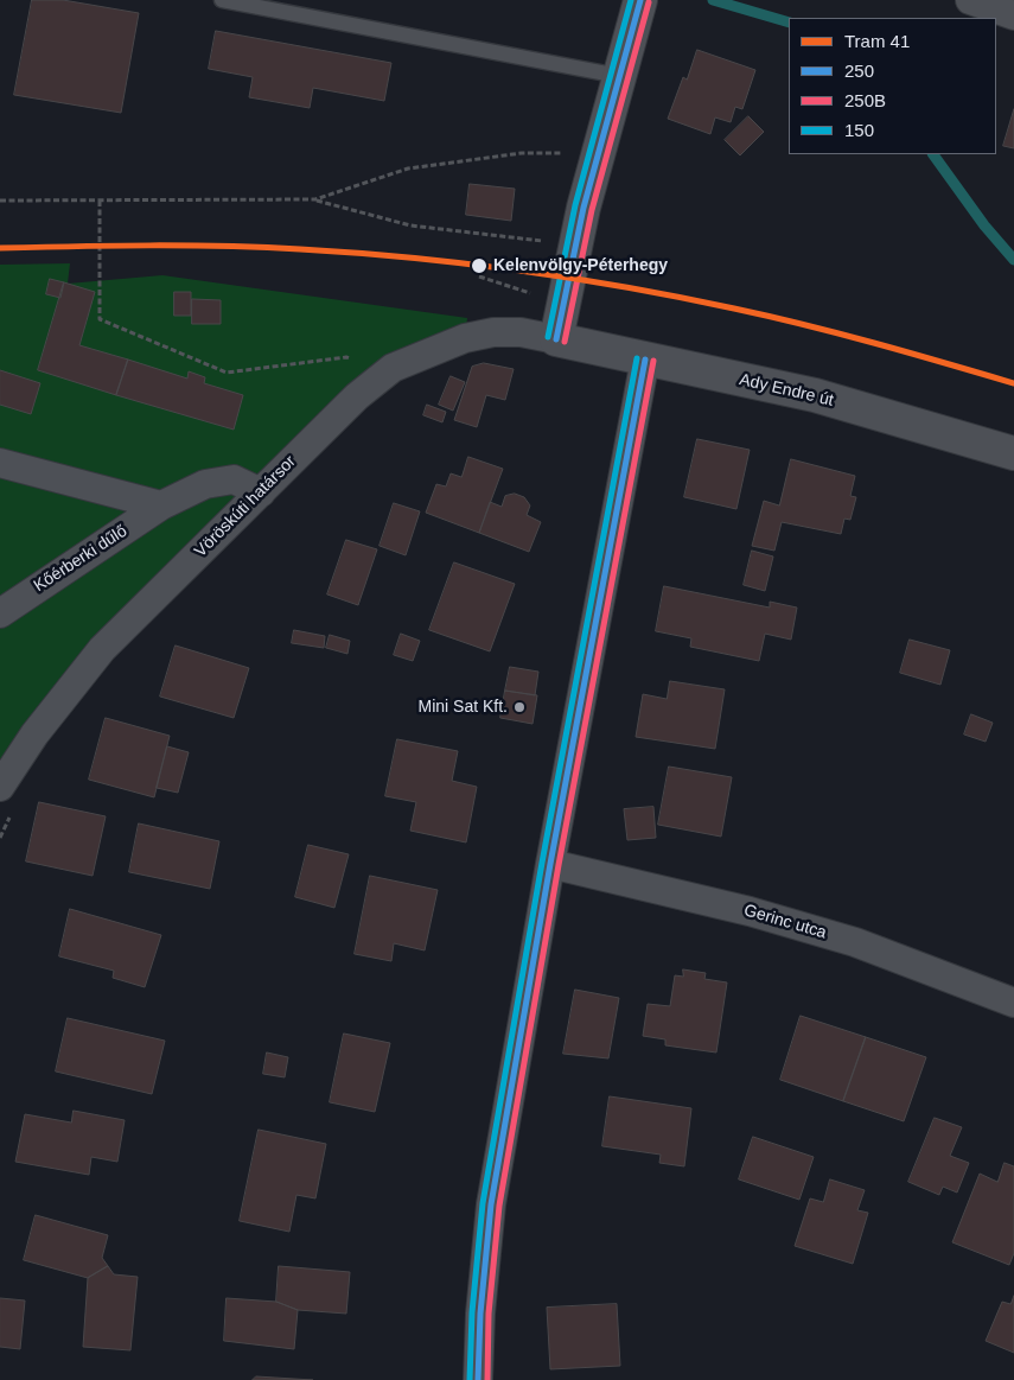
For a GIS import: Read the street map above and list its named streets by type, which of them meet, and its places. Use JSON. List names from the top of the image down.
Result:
{
  "streets": {
    "street": [
      "Ady Endre út",
      "Vöröskúti határsor",
      "Kőérberki dűlő",
      "Gerinc utca"
    ]
  },
  "crossings": [
    ["Ady Endre út", "Vöröskúti határsor"],
    ["Vöröskúti határsor", "Kőérberki dűlő"]
  ],
  "places": ["Kelenvölgy-Péterhegy", "Mini Sat Kft."],
  "lines": [
    "transit line 250",
    "transit line 150",
    "transit line 250B",
    "tram line 41"
  ],
  "legend": [
    "Tram 41",
    "250",
    "250B",
    "150"
  ]
}
